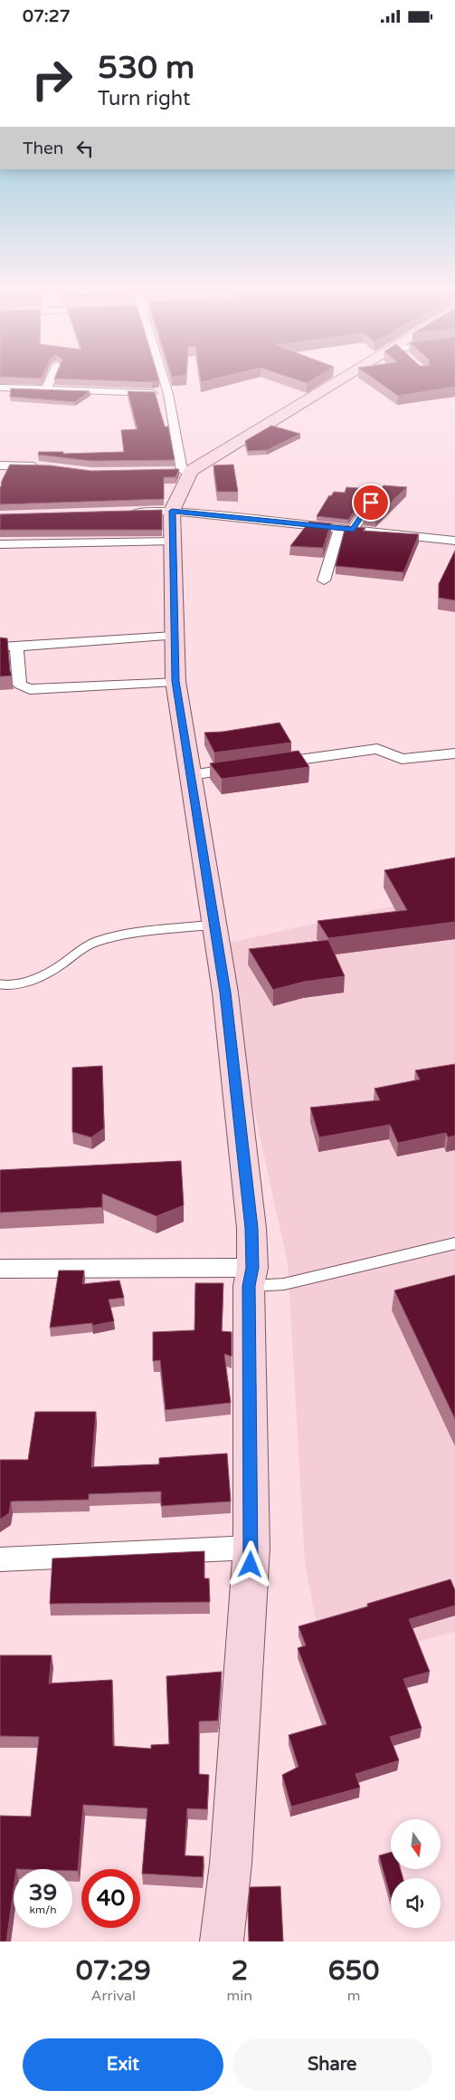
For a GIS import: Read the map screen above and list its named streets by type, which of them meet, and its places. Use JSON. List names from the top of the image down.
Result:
{
  "north": "bottom",
  "page": {
    "status": "07:27",
    "turn": ["530 m", "Turn right"],
    "then": "Then",
    "speed": "39 km/h",
    "limit": "40",
    "eta": [
      "07:29",
      "Arrival",
      "2",
      "min",
      "650",
      "m"
    ],
    "buttons": ["Exit", "Share"]
  }
}
